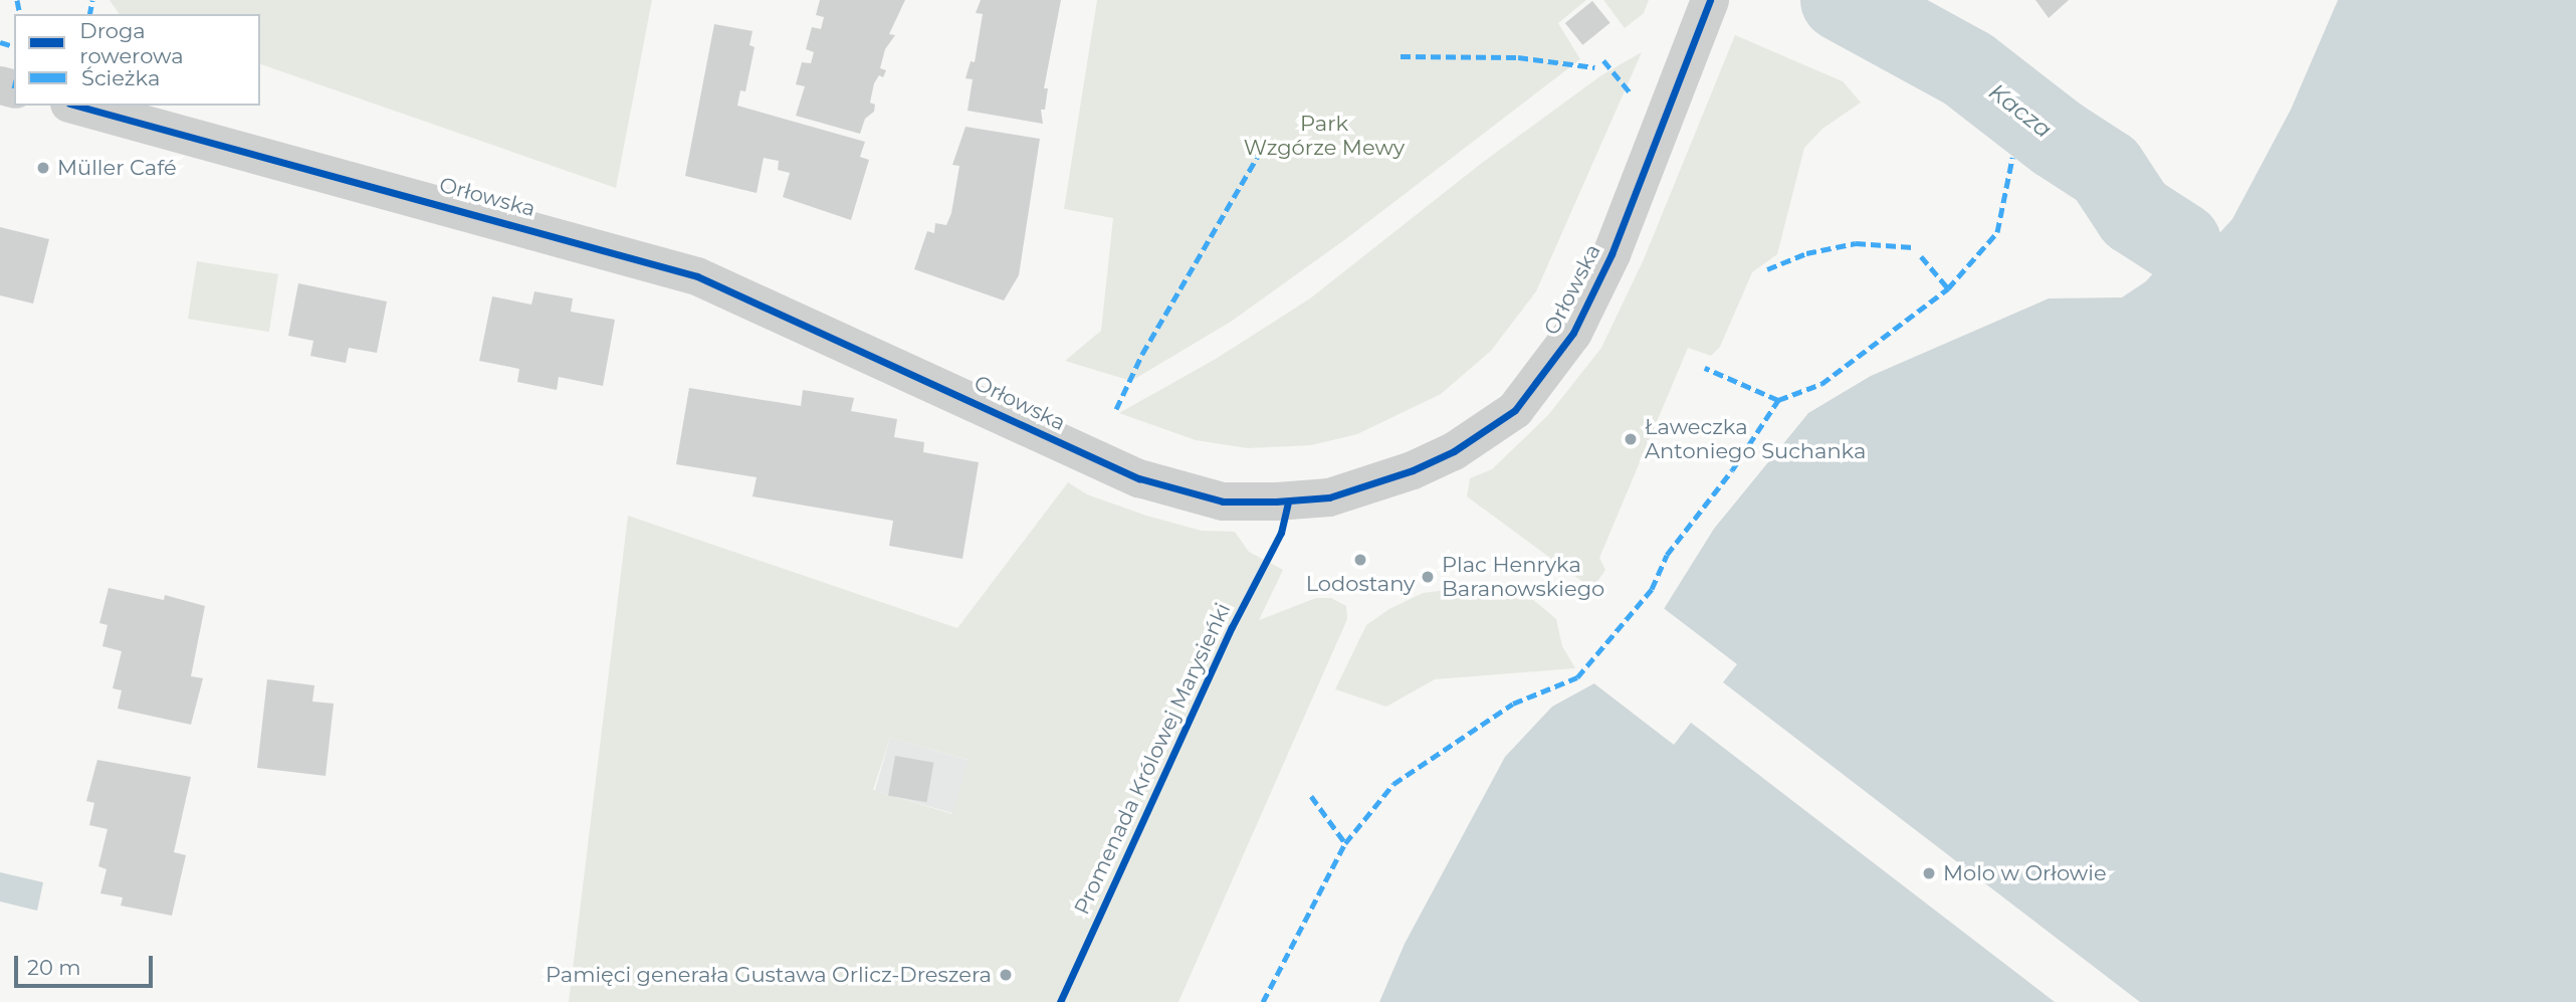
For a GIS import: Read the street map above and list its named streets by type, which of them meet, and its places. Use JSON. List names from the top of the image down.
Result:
{
  "streets": {
    "street": ["Orłowska"],
    "cycle path": ["Promenada Królowej Marysieńki"]
  },
  "water": ["Kacza"],
  "parks": ["Park Wzgórze Mewy"],
  "places": [
    "Müller Café",
    "Ławeczka Antoniego Suchanka",
    "Lodostany",
    "Plac Henryka Baranowskiego",
    "Molo w Orłowie",
    "Pamięci generała Gustawa Orlicz-Dreszera"
  ],
  "legend": ["Droga rowerowa", "Ścieżka"],
  "scale_bar": "20 m"
}
